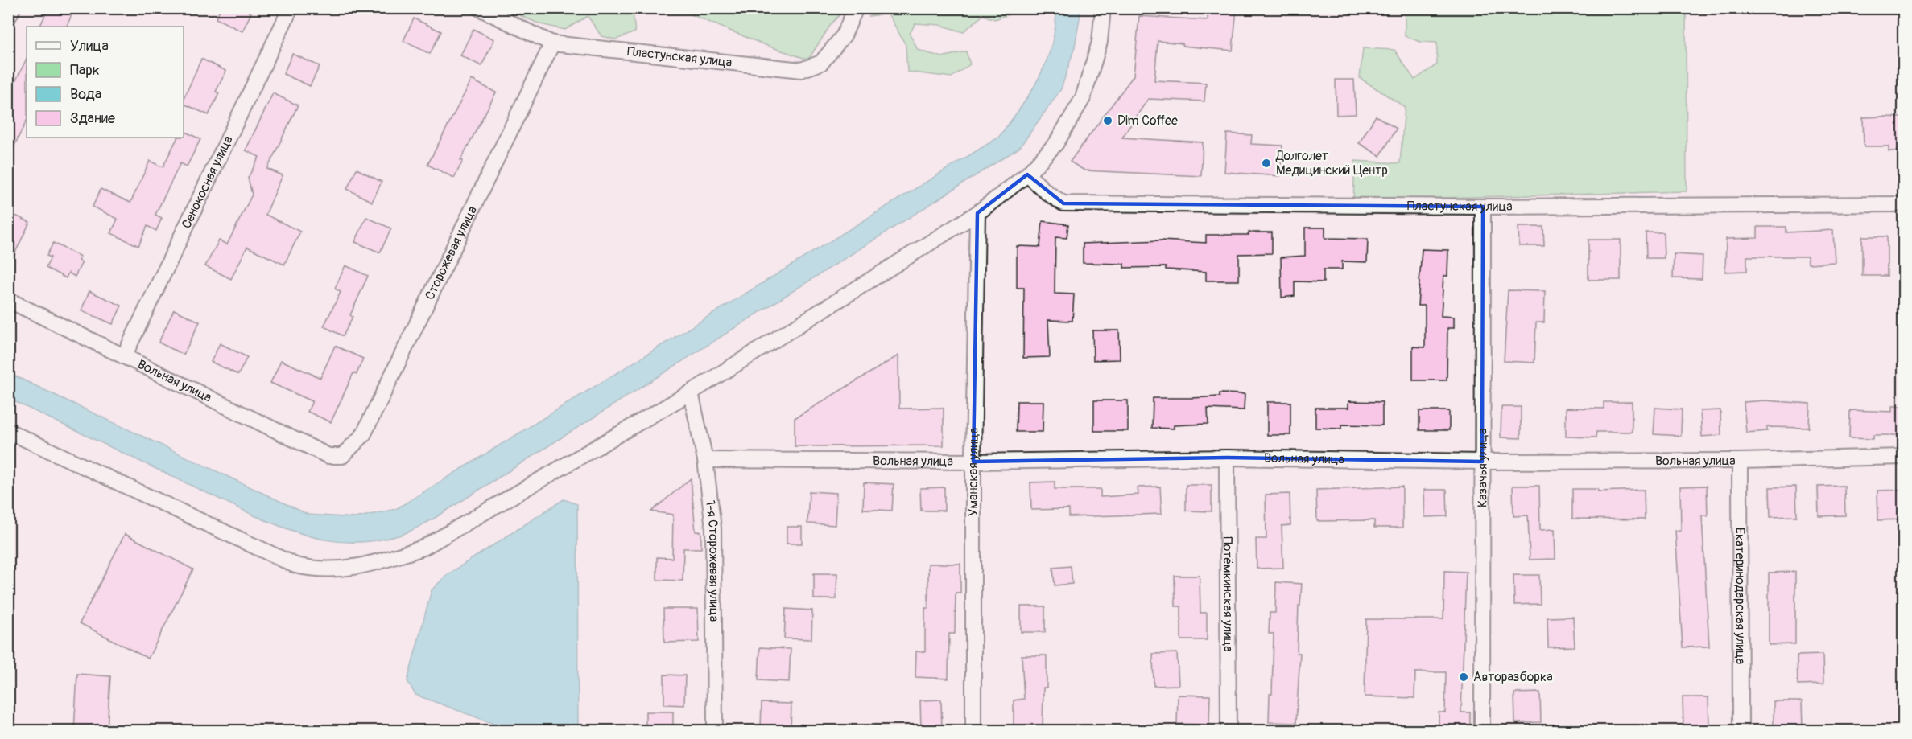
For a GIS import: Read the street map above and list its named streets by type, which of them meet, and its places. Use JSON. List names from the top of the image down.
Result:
{
  "streets": {
    "street": [
      "Пластунская улица",
      "Сенокосная улица",
      "Сторожевая улица",
      "Вольная улица",
      "Казачья улица",
      "Уманская улица",
      "1-я Сторожевая улица",
      "Потёмкинская улица",
      "Екатеринодарская улица"
    ]
  },
  "crossings": [
    ["Пластунская улица", "Сторожевая улица"],
    ["Пластунская улица", "Казачья улица"],
    ["Сенокосная улица", "Вольная улица"],
    ["Сторожевая улица", "Вольная улица"],
    ["Вольная улица", "Казачья улица"],
    ["Вольная улица", "Уманская улица"],
    ["Вольная улица", "1-я Сторожевая улица"],
    ["Вольная улица", "Потёмкинская улица"],
    ["Вольная улица", "Екатеринодарская улица"]
  ],
  "places": ["Dim Coffee", "Долголет Медицинский Центр", "Авторазборка"],
  "legend": [
    "Улица",
    "Парк",
    "Вода",
    "Здание"
  ]
}
